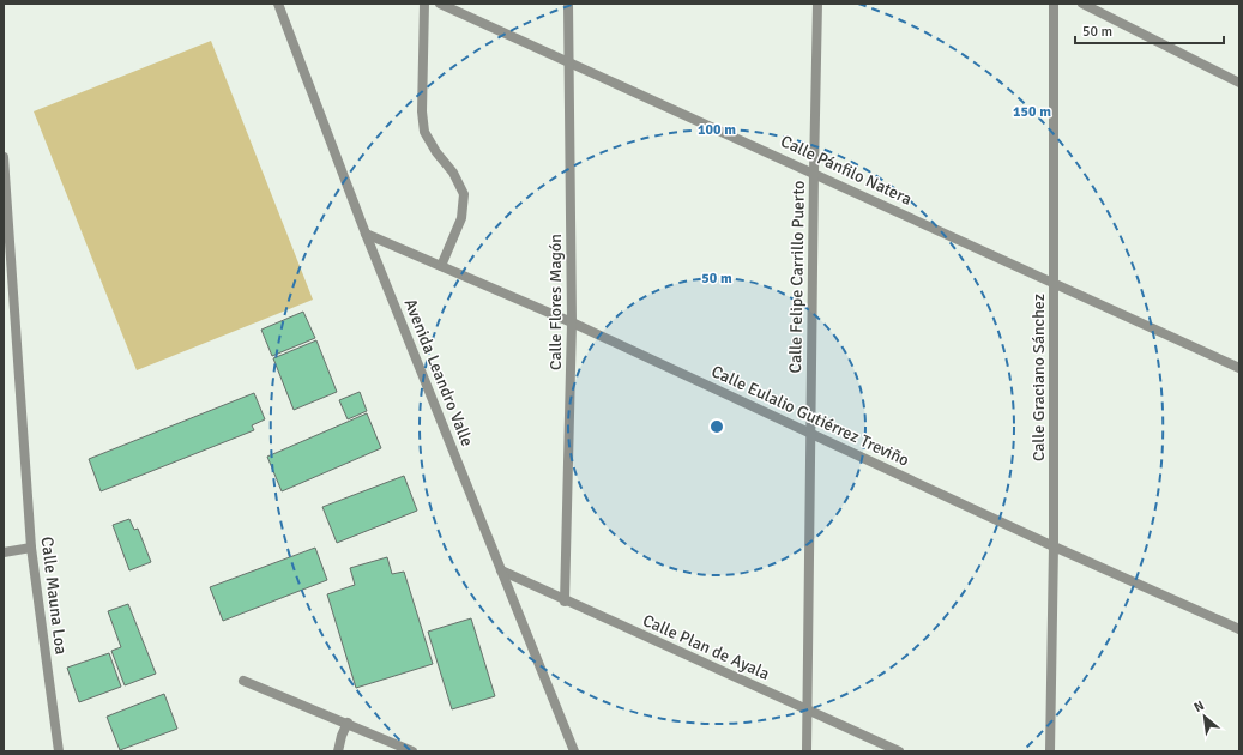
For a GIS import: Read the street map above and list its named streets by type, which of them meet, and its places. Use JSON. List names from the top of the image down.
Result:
{
  "streets": {
    "street": [
      "Calle Pánfilo Natera",
      "Calle Felipe Carrillo Puerto",
      "Calle Flores Magón",
      "Avenida Leandro Valle",
      "Calle Graciano Sánchez",
      "Calle Eulalio Gutiérrez Treviño",
      "Calle Mauna Loa",
      "Calle Plan de Ayala"
    ]
  },
  "crossings": [
    ["Calle Pánfilo Natera", "Calle Felipe Carrillo Puerto"],
    ["Calle Pánfilo Natera", "Calle Flores Magón"],
    ["Calle Pánfilo Natera", "Calle Graciano Sánchez"],
    ["Calle Felipe Carrillo Puerto", "Calle Eulalio Gutiérrez Treviño"],
    ["Calle Felipe Carrillo Puerto", "Calle Plan de Ayala"],
    ["Calle Flores Magón", "Calle Eulalio Gutiérrez Treviño"],
    ["Calle Flores Magón", "Calle Plan de Ayala"],
    ["Avenida Leandro Valle", "Calle Eulalio Gutiérrez Treviño"],
    ["Avenida Leandro Valle", "Calle Plan de Ayala"],
    ["Calle Graciano Sánchez", "Calle Eulalio Gutiérrez Treviño"]
  ],
  "scale_bar": "50 m",
  "north": "top left",
  "rings": ["150 m", "100 m", "50 m"]
}
